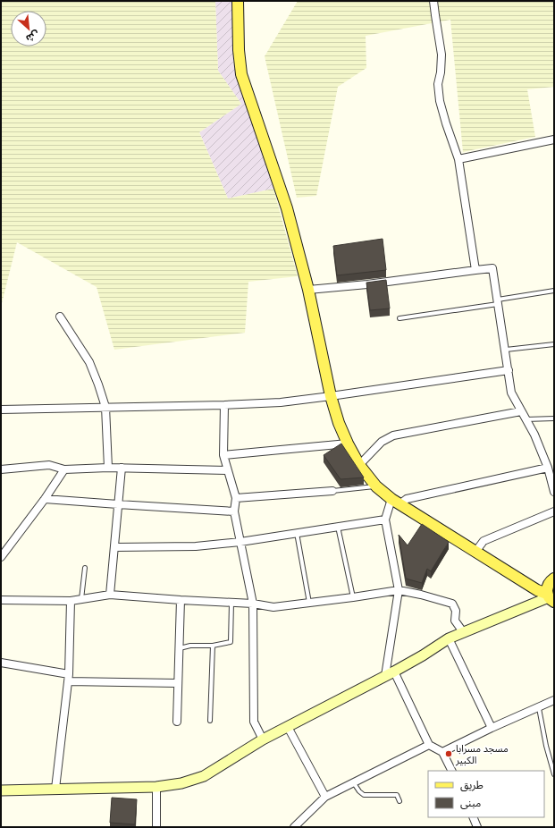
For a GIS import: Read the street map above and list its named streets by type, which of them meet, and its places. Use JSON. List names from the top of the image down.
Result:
{
  "places": ["مسجد مسرابا الكبير"],
  "legend": ["طريق", "مبنى"],
  "north": "bottom right"
}
